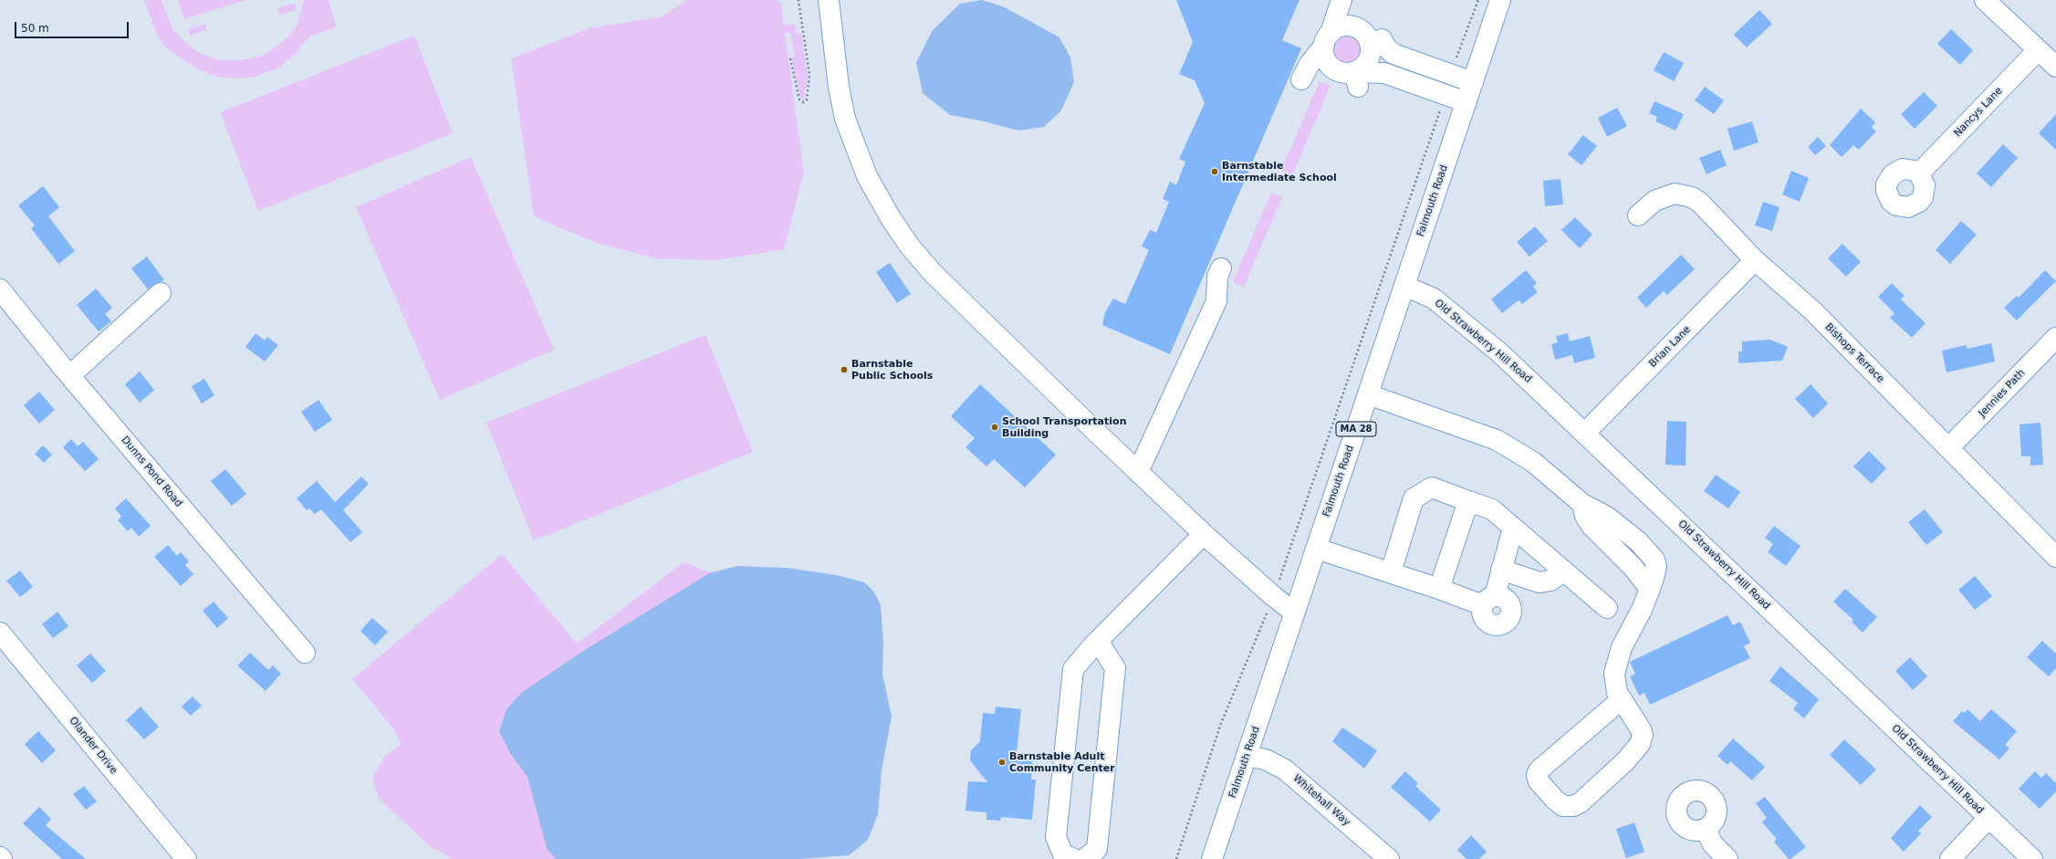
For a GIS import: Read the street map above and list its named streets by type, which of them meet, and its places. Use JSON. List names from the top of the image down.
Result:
{
  "streets": {
    "street": [
      "Nancys Lane",
      "Falmouth Road",
      "Old Strawberry Hill Road",
      "Brian Lane",
      "Bishops Terrace",
      "Jennies Path",
      "MA 28",
      "Dunns Pond Road",
      "Olander Drive",
      "Whitehall Way"
    ]
  },
  "crossings": [
    ["Falmouth Road", "Old Strawberry Hill Road"],
    ["Falmouth Road", "Whitehall Way"],
    ["Old Strawberry Hill Road", "Brian Lane"],
    ["Brian Lane", "Bishops Terrace"],
    ["Bishops Terrace", "Jennies Path"]
  ],
  "places": [
    "Barnstable Intermediate School",
    "Barnstable Public Schools",
    "School Transportation Building",
    "Barnstable Adult Community Center"
  ],
  "scale_bar": "50 m"
}
